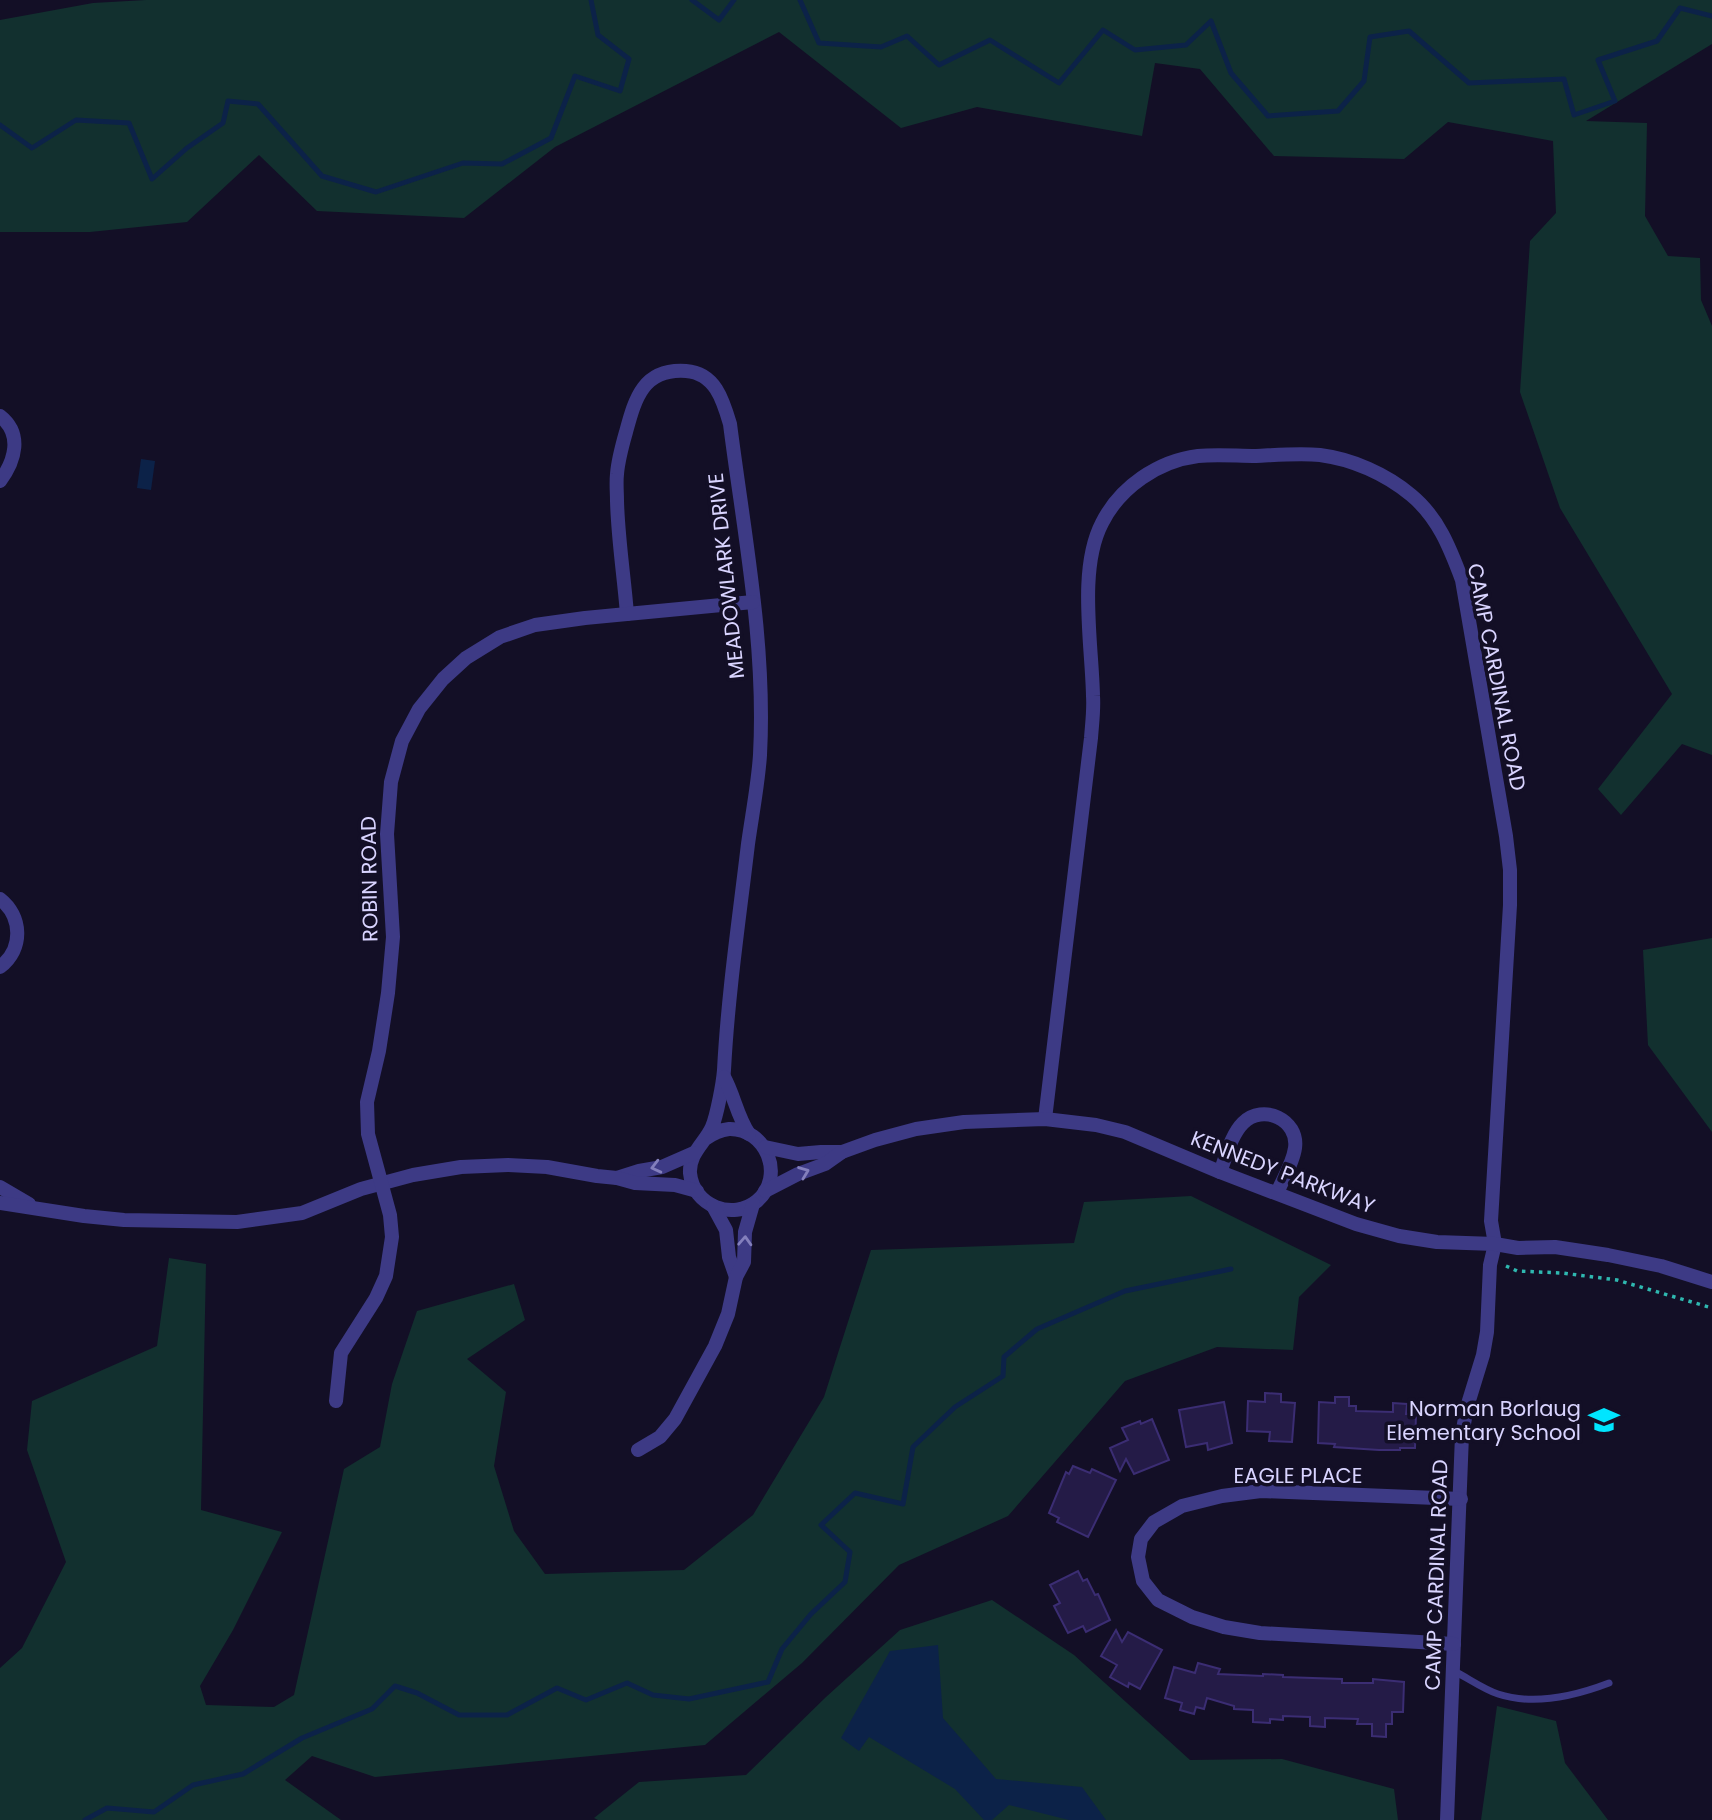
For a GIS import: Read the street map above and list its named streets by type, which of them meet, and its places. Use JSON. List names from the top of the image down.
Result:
{
  "streets": {
    "street": [
      "MEADOWLARK DRIVE",
      "CAMP CARDINAL ROAD",
      "ROBIN ROAD",
      "KENNEDY PARKWAY",
      "EAGLE PLACE"
    ]
  },
  "crossings": [
    ["MEADOWLARK DRIVE", "ROBIN ROAD"],
    ["MEADOWLARK DRIVE", "KENNEDY PARKWAY"],
    ["CAMP CARDINAL ROAD", "KENNEDY PARKWAY"],
    ["CAMP CARDINAL ROAD", "EAGLE PLACE"]
  ],
  "places": {
    "school or university": ["Norman Borlaug Elementary School"]
  }
}
